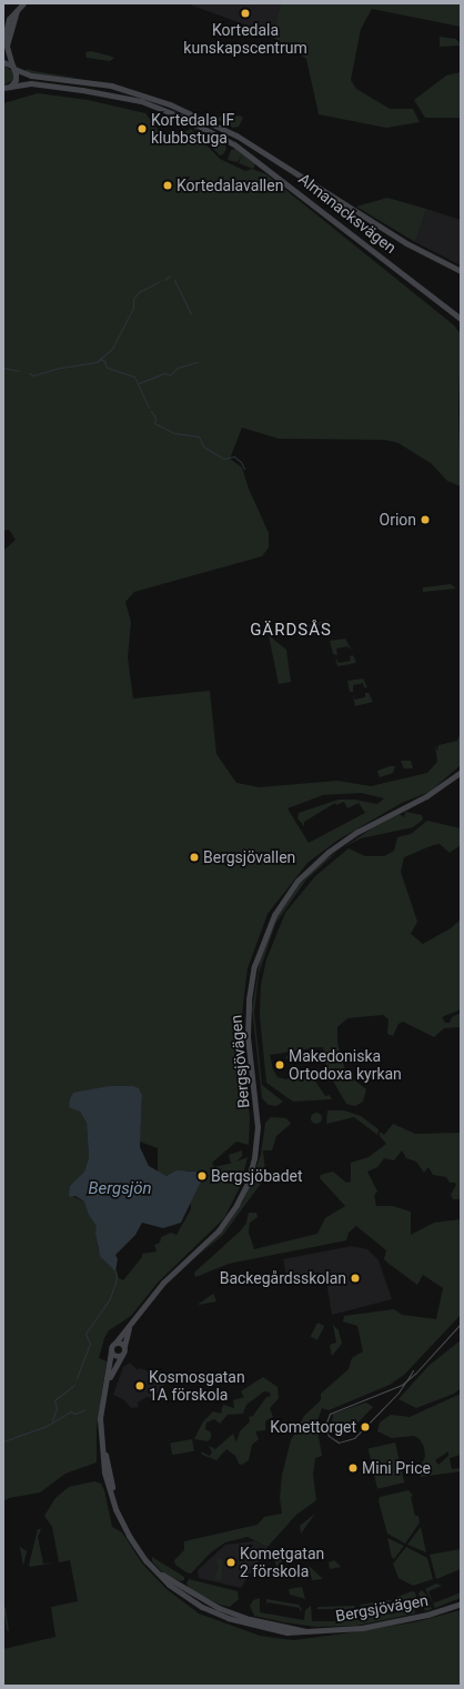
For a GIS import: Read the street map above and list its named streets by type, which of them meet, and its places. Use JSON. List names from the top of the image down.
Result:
{
  "streets": {
    "street": ["Almanacksvägen", "Bergsjövägen"]
  },
  "districts": ["GÄRDSÅS"],
  "water": ["Bergsjön"],
  "places": [
    "Kortedala kunskapscentrum",
    "Kortedala IF klubbstuga",
    "Kortedalavallen",
    "Orion",
    "Bergsjövallen",
    "Makedoniska Ortodoxa kyrkan",
    "Bergsjöbadet",
    "Backegårdsskolan",
    "Kosmosgatan 1A förskola",
    "Komettorget",
    "Mini Price",
    "Kometgatan 2 förskola"
  ]
}
